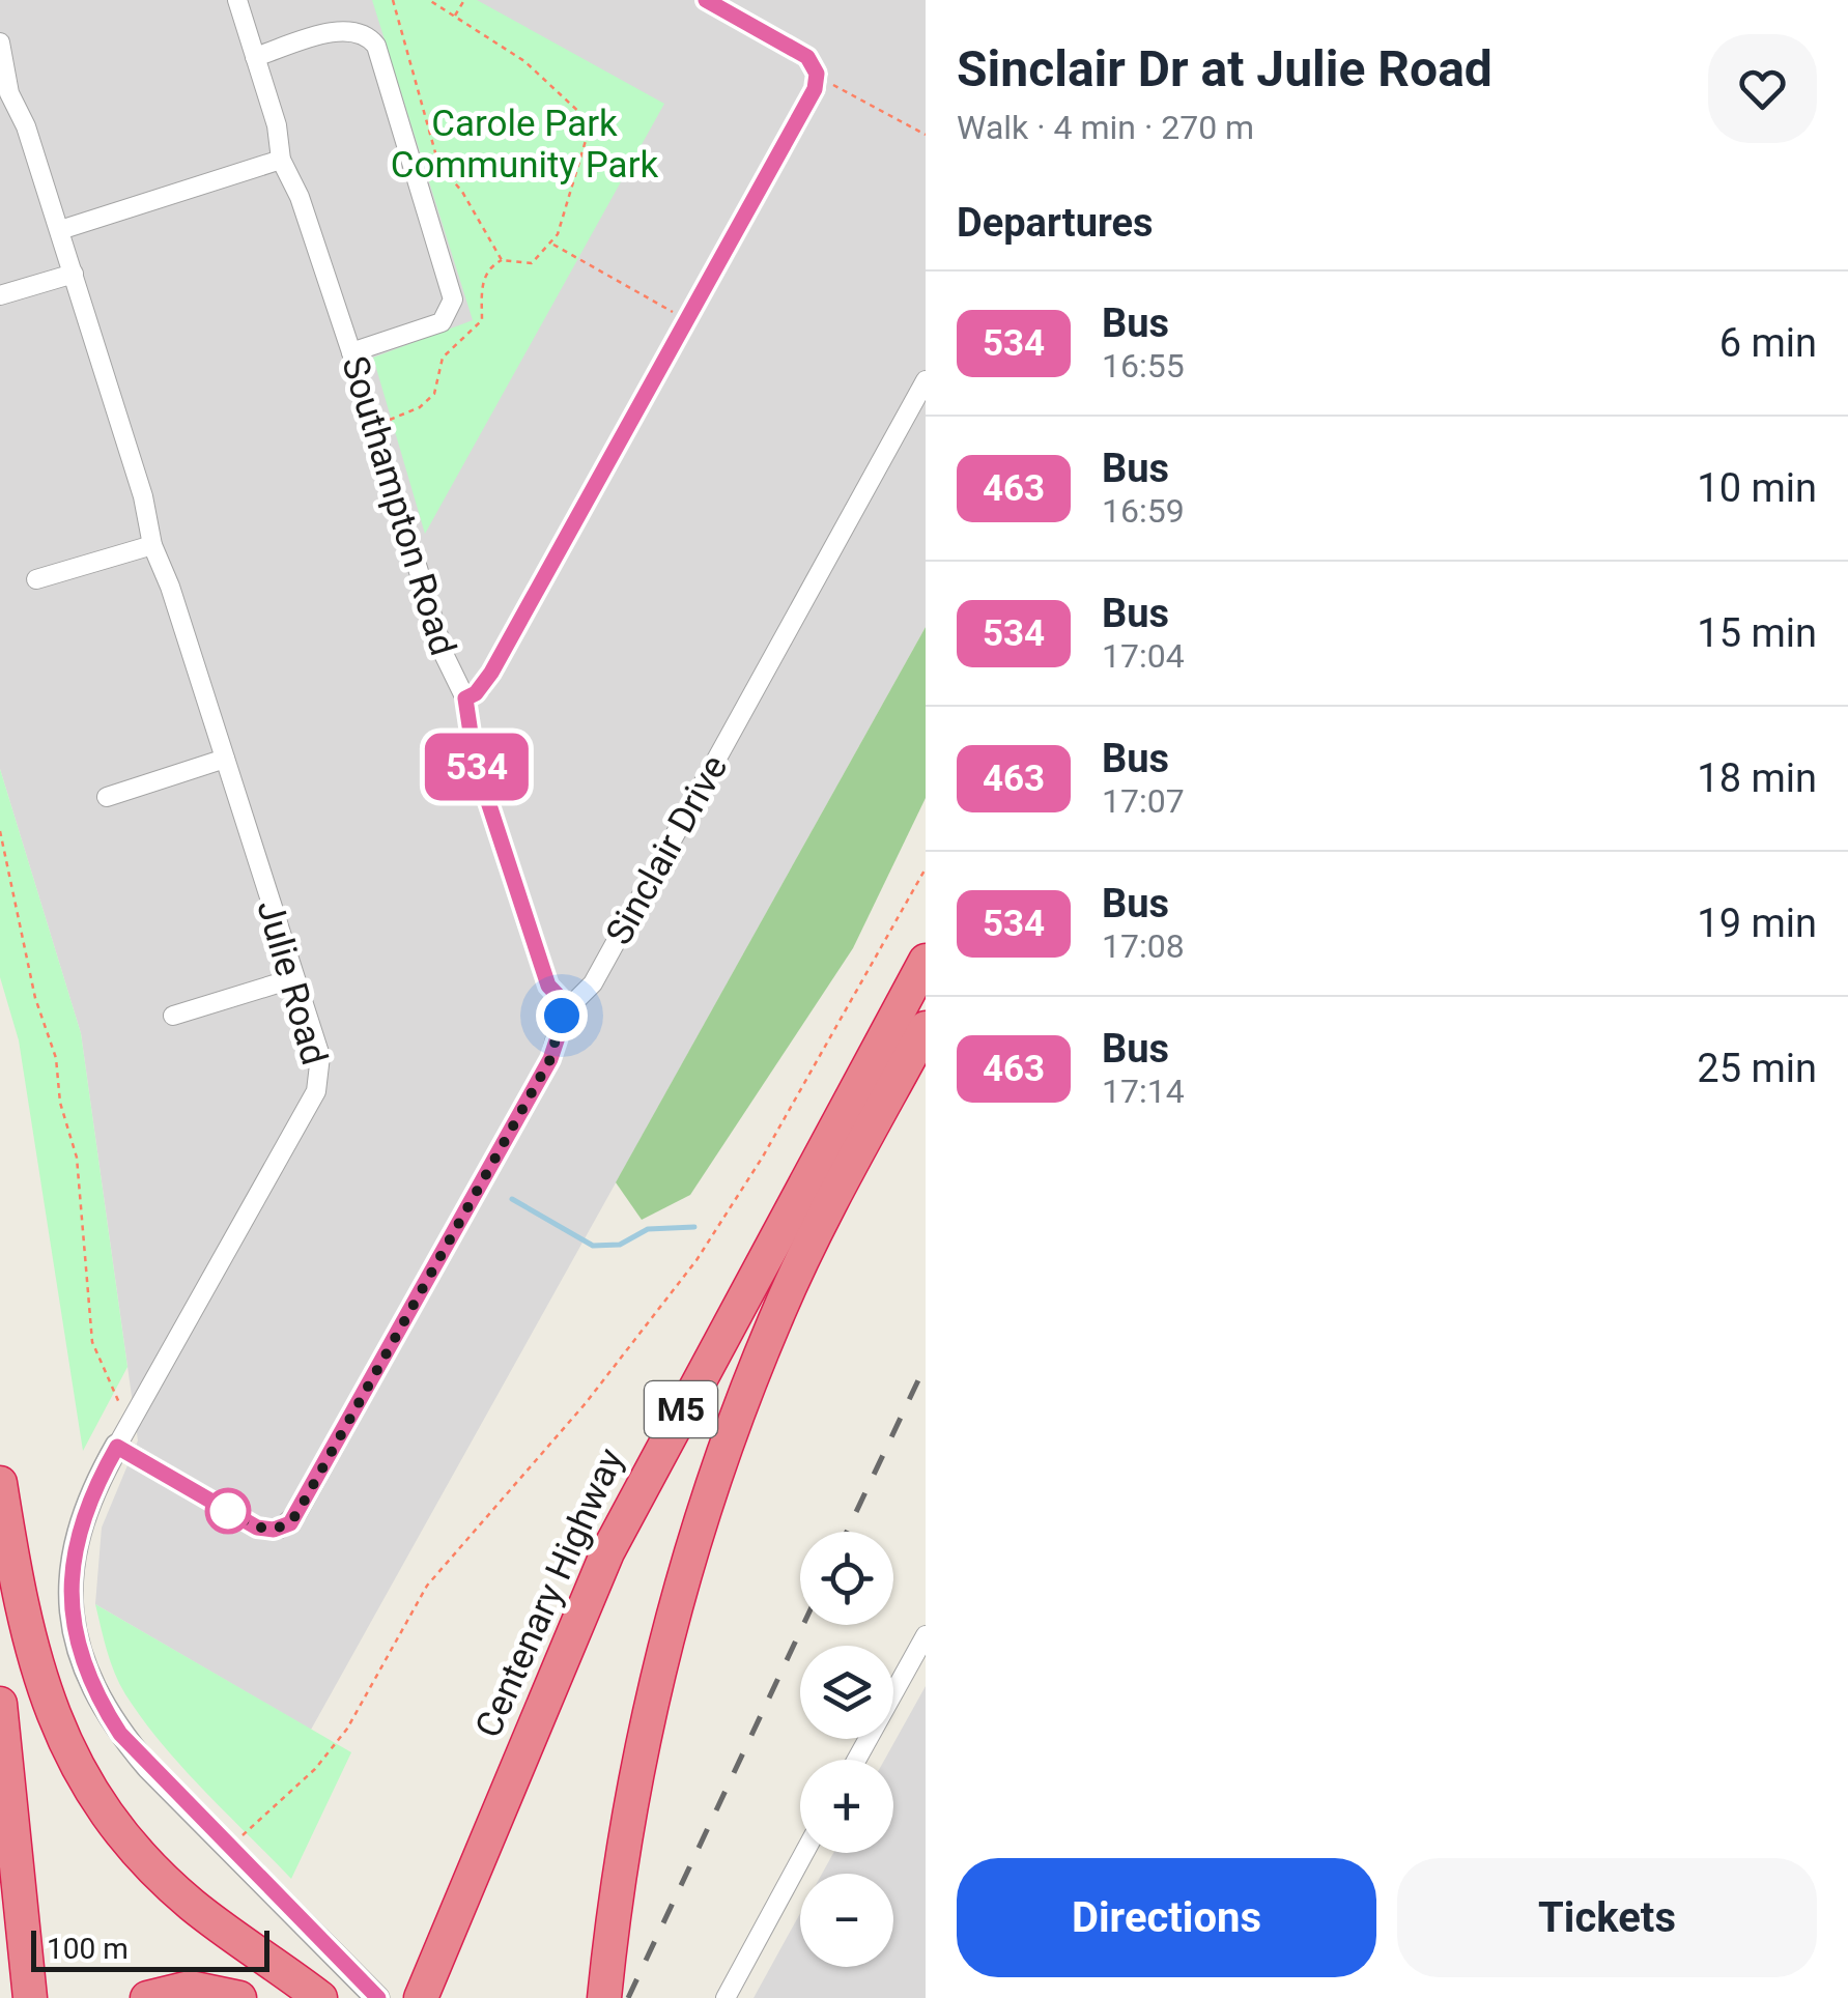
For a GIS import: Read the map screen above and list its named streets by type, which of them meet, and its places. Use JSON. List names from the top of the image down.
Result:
{
  "streets": {
    "highway": ["M5", "Centenary Highway"],
    "street": ["Southampton Road", "Sinclair Drive", "Julie Road"]
  },
  "crossings": [
    ["Southampton Road", "Sinclair Drive"],
    ["Sinclair Drive", "Julie Road"]
  ],
  "parks": ["Carole Park Community Park"],
  "lines": ["bus line 534"],
  "scale_bar": "100 m",
  "page": {
    "on_map": "534",
    "heading": [
      ["Sinclair Dr at Julie Road", "Walk · 4 min · 270 m"],
      "Departures"
    ],
    "list": [
      {
        "mark": "534",
        "name": "Bus",
        "note": "16:55",
        "value": "6 min"
      },
      {
        "mark": "463",
        "name": "Bus",
        "note": "16:59",
        "value": "10 min"
      },
      {
        "mark": "534",
        "name": "Bus",
        "note": "17:04",
        "value": "15 min"
      },
      {
        "mark": "463",
        "name": "Bus",
        "note": "17:07",
        "value": "18 min"
      },
      {
        "mark": "534",
        "name": "Bus",
        "note": "17:08",
        "value": "19 min"
      },
      {
        "mark": "463",
        "name": "Bus",
        "note": "17:14",
        "value": "25 min"
      }
    ],
    "map_buttons": ["+", "−"],
    "buttons": ["Directions", "Tickets"],
    "scale": "100 m"
  }
}
